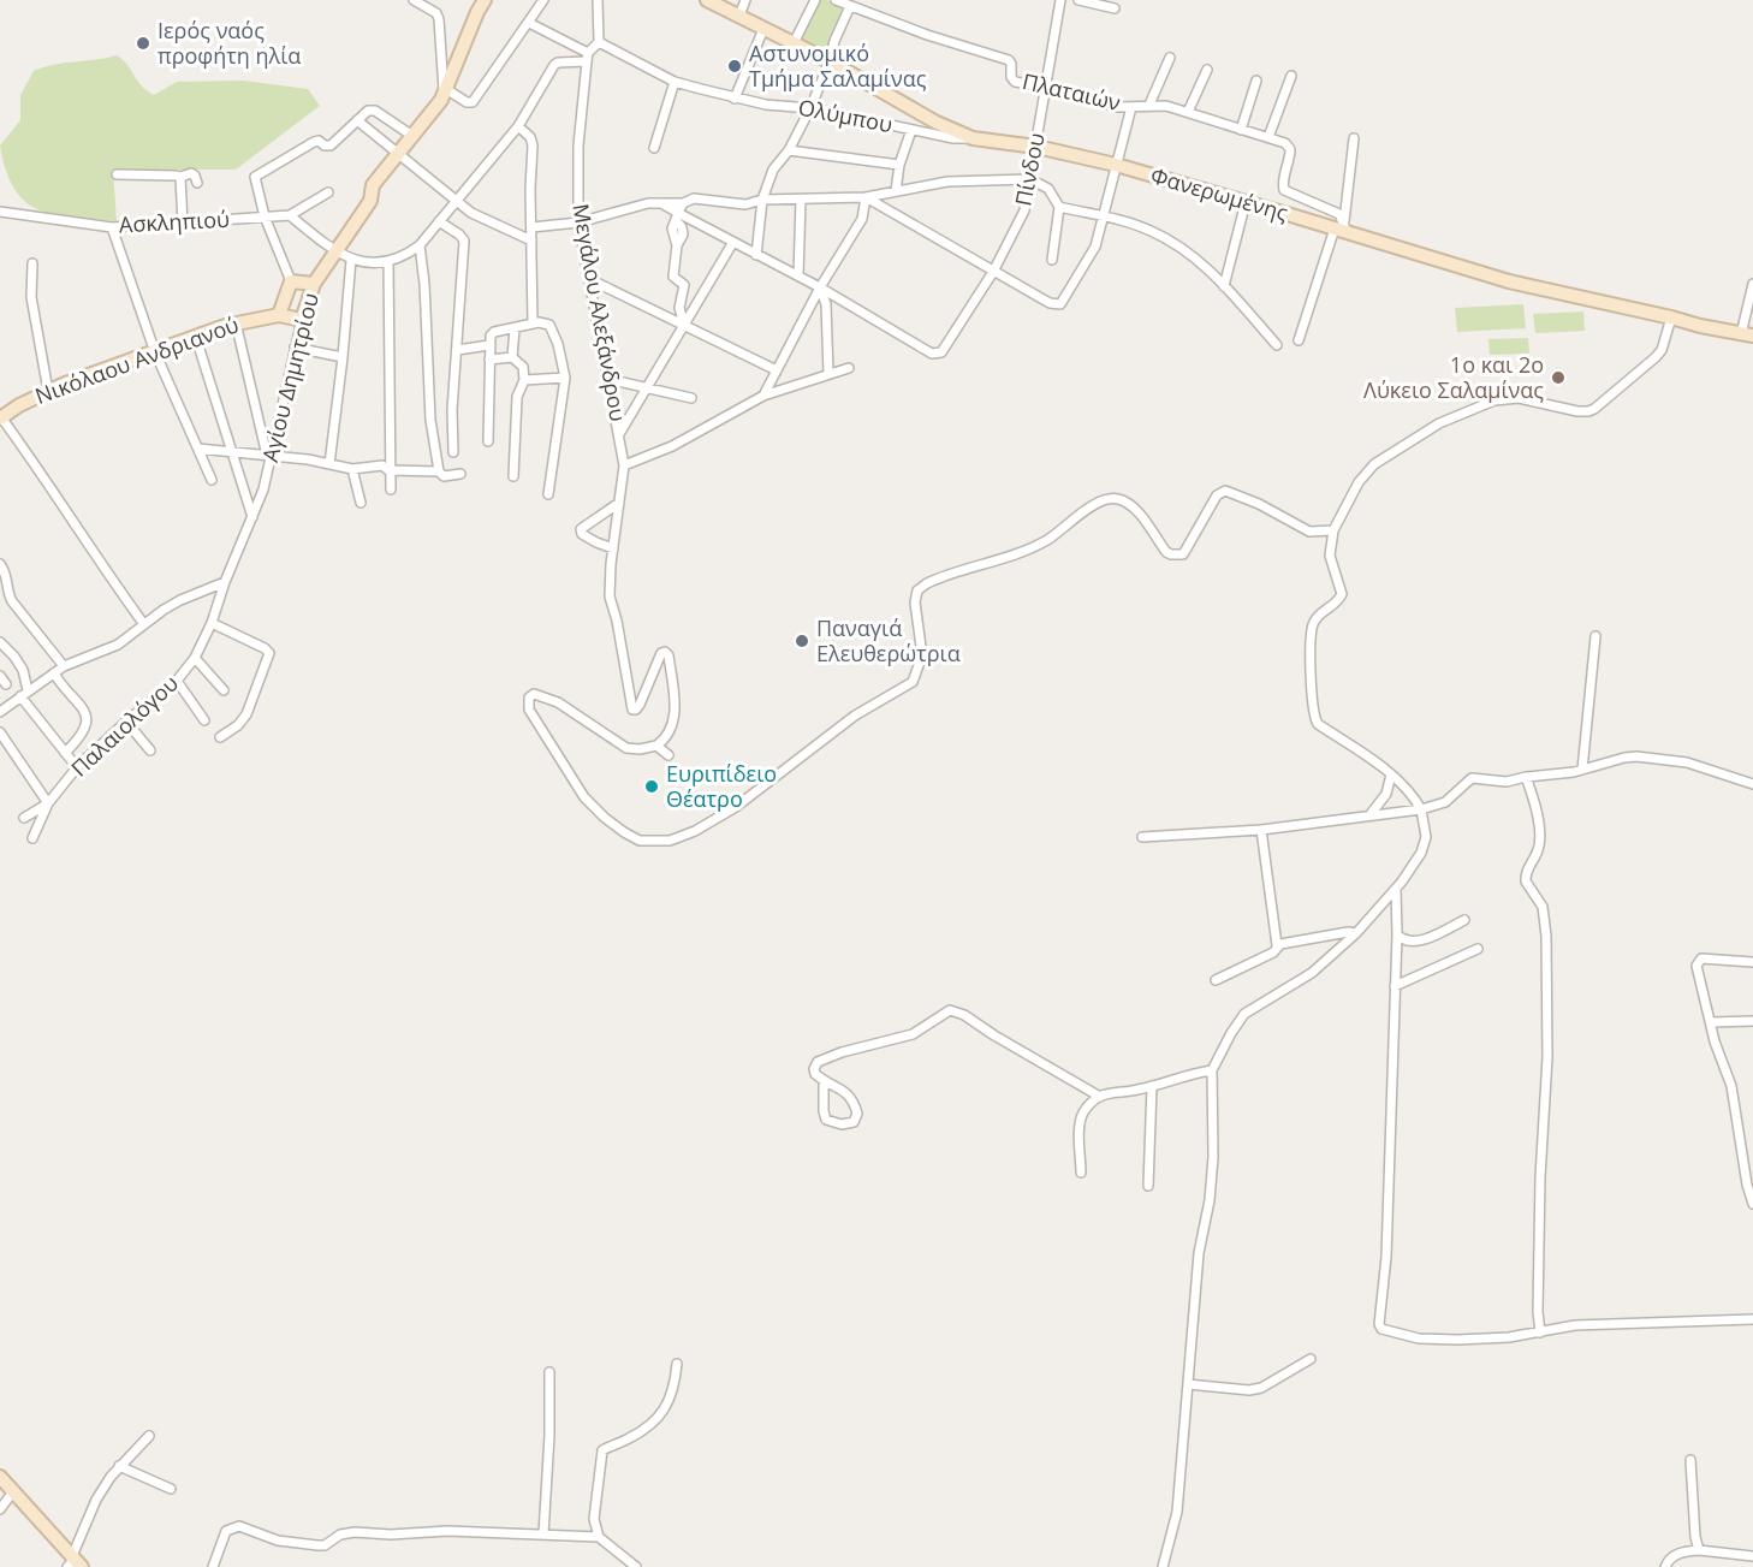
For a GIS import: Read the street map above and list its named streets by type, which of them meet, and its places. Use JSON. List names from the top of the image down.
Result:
{
  "streets": {
    "main road": ["Φανερωμένης", "Νικόλαου Ανδριανού", "Αγίου Δημητρίου"],
    "street": [
      "Πλαταιών",
      "Ολύμπου",
      "Πίνδου",
      "Ασκληπιού",
      "Μεγάλου Αλεξάνδρου",
      "Παλαιολόγου"
    ]
  },
  "crossings": [
    ["Πλαταιών", "Πίνδου"],
    ["Ολύμπου", "Φανερωμένης"],
    ["Πίνδου", "Φανερωμένης"],
    ["Αγίου Δημητρίου", "Παλαιολόγου"]
  ],
  "places": [
    "Ιερός ναός προφήτη ηλία",
    "Αστυνομικό Τμήμα Σαλαμίνας",
    "1ο και 2ο Λύκειο Σαλαμίνας",
    "Παναγιά Ελευθερώτρια",
    "Ευριπίδειο Θέατρο"
  ]
}
